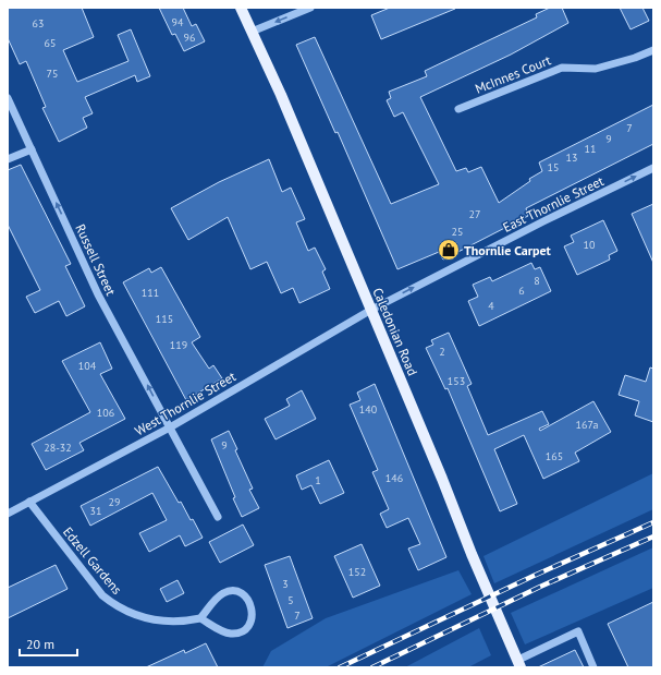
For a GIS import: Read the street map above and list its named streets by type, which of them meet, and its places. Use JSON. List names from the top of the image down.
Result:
{
  "streets": {
    "main road": ["Caledonian Road"],
    "street": [
      "McInnes Court",
      "East Thornlie Street",
      "Russell Street",
      "West Thornlie Street",
      "Edzell Gardens"
    ]
  },
  "crossings": [
    ["East Thornlie Street", "Caledonian Road"],
    ["East Thornlie Street", "West Thornlie Street"],
    ["Russell Street", "West Thornlie Street"],
    ["Caledonian Road", "West Thornlie Street"],
    ["West Thornlie Street", "Edzell Gardens"]
  ],
  "one_way": ["East Thornlie Street", "Russell Street"],
  "places": {
    "shop": ["Thornlie Carpet"]
  },
  "house_numbers": [
    "94",
    "63",
    "96",
    "65",
    "75",
    "7",
    "9",
    "11",
    "13",
    "15",
    "27",
    "25",
    "10",
    "8",
    "6",
    "111",
    "4",
    "115",
    "119",
    "2",
    "104",
    "153",
    "140",
    "106",
    "167a",
    "9",
    "28-32",
    "165",
    "146",
    "1",
    "29",
    "31",
    "152",
    "3",
    "5",
    "7"
  ],
  "scale_bar": "20 m"
}
